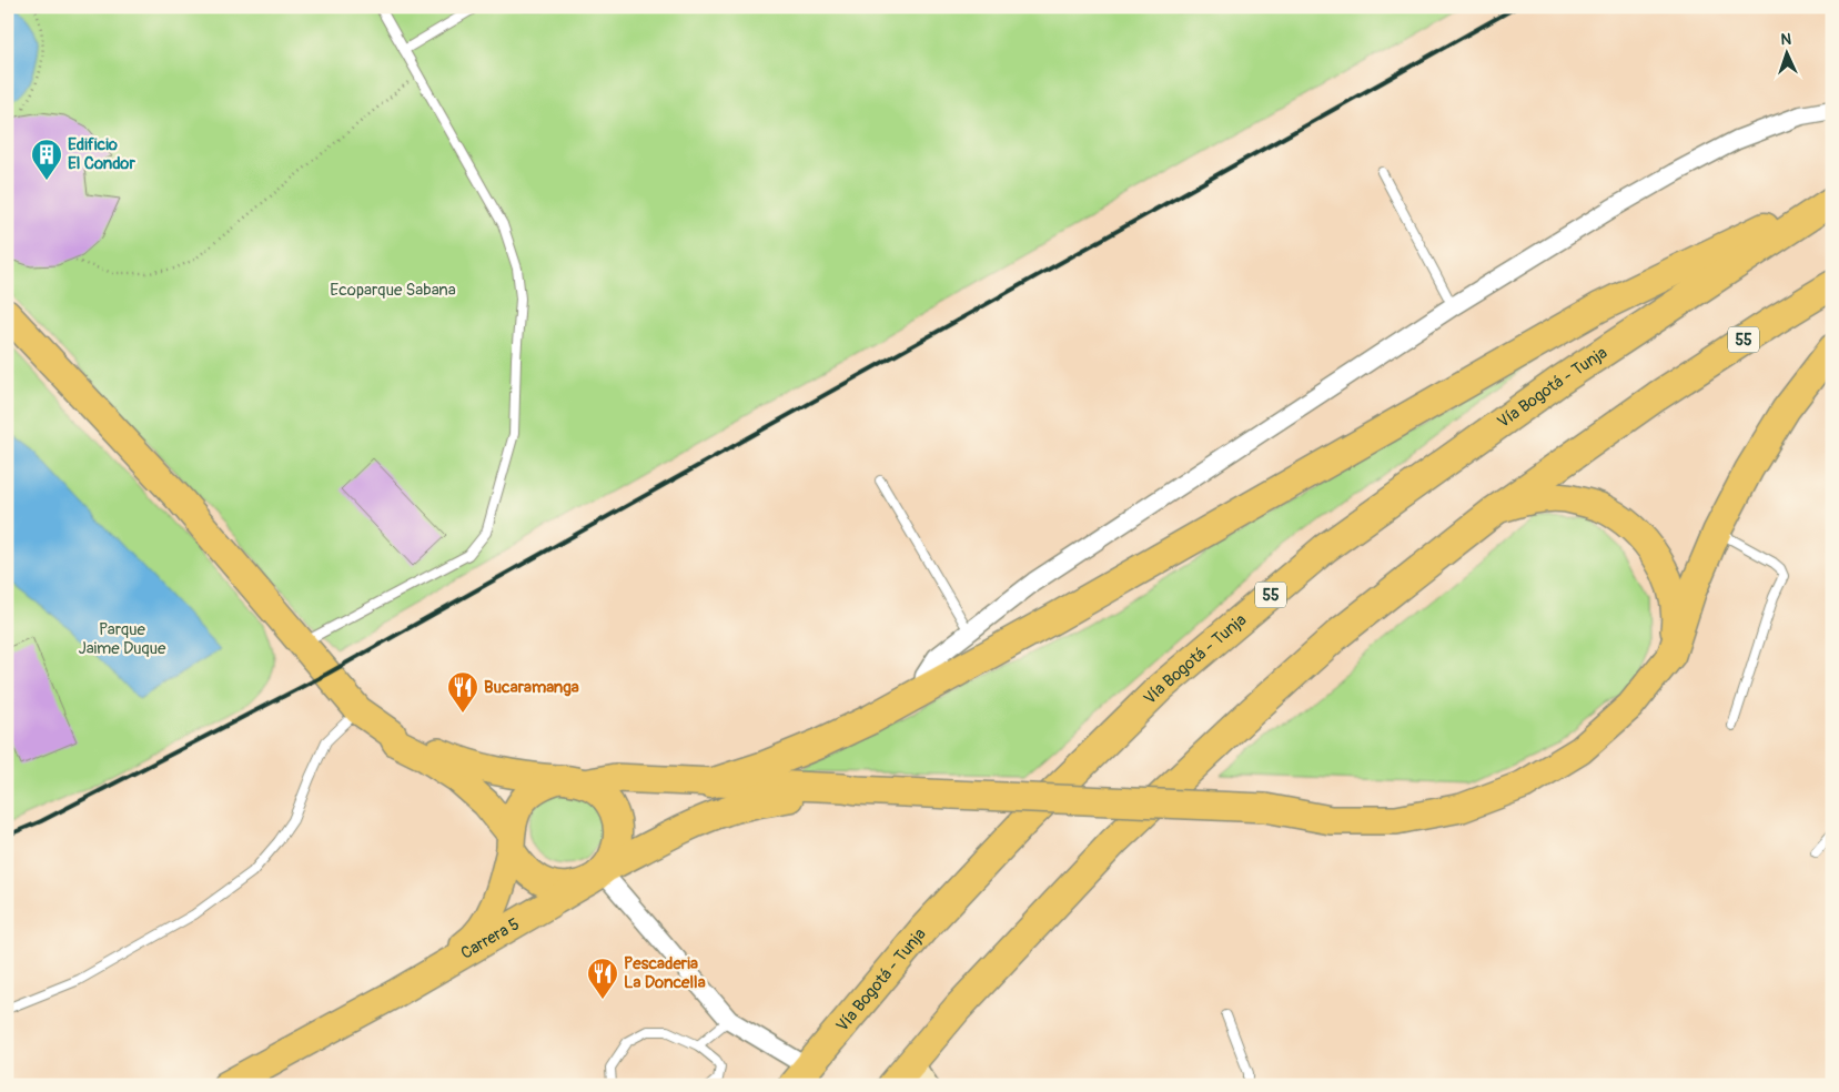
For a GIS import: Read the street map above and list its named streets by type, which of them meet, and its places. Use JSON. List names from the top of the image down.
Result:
{
  "streets": {
    "highway": ["55", "Vía Bogotá - Tunja"],
    "main road": ["Carrera 5"]
  },
  "parks": ["Ecoparque Sabana", "Parque Jaime Duque"],
  "places": {
    "building": ["Edificio El Condor"],
    "restaurant": ["Bucaramanga", "Pescaderia La Doncella"]
  },
  "north": "top"
}
